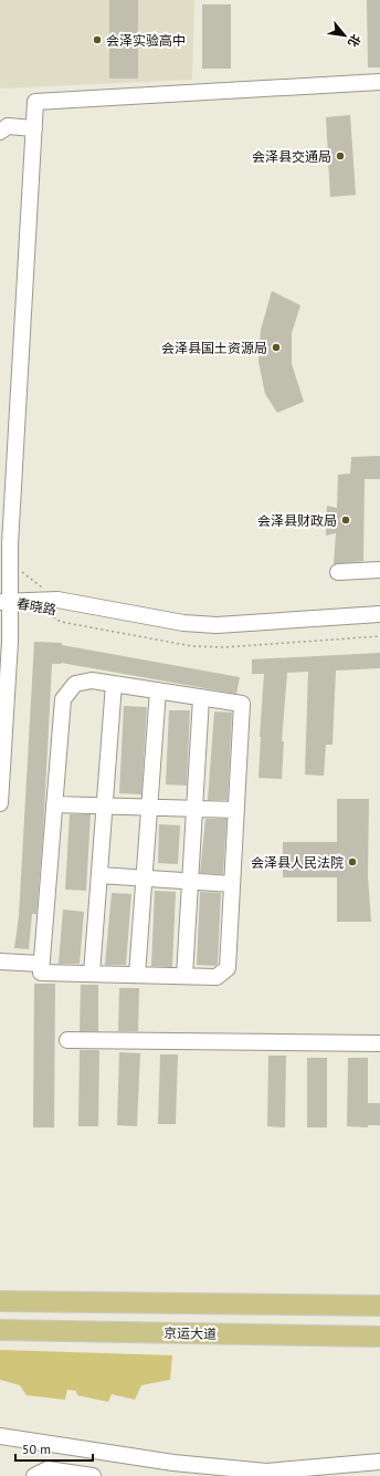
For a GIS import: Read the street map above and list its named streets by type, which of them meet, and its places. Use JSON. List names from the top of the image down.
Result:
{
  "streets": {
    "main road": ["京运大道"],
    "street": ["春晓路"]
  },
  "places": [
    "会泽实验高中",
    "会泽县交通局",
    "会泽县国土资源局",
    "会泽县财政局",
    "会泽县人民法院"
  ],
  "scale_bar": "50 m",
  "north": "bottom right"
}
